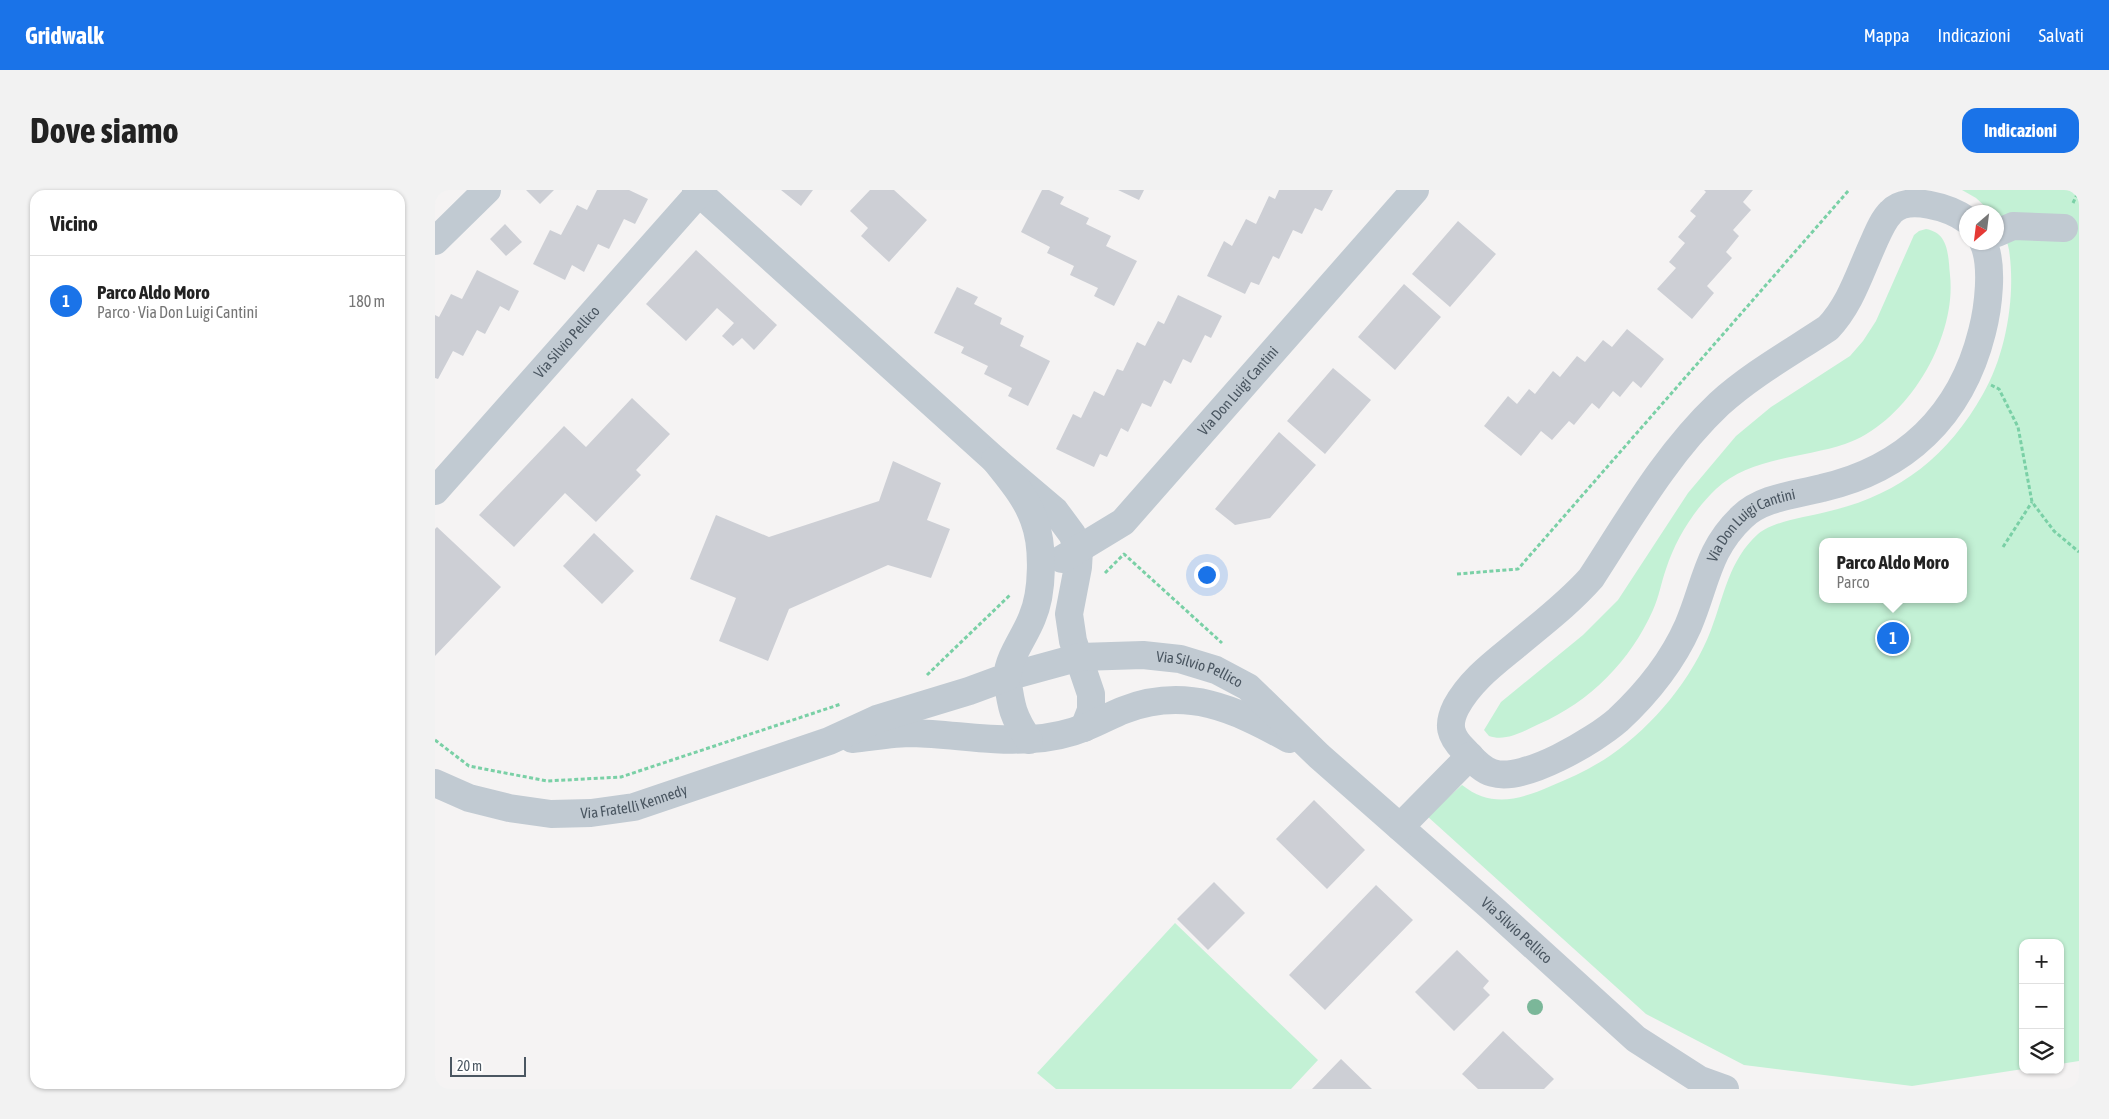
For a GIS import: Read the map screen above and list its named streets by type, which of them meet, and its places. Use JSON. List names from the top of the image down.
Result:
{
  "streets": {
    "street": ["Via Silvio Pellico", "Via Don Luigi Cantini", "Via Fratelli Kennedy"]
  },
  "crossings": [
    ["Via Silvio Pellico", "Via Don Luigi Cantini"],
    ["Via Silvio Pellico", "Via Fratelli Kennedy"]
  ],
  "scale_bar": "20 m",
  "north": "bottom left",
  "page": {
    "header": "Gridwalk",
    "nav": ["Mappa", "Indicazioni", "Salvati"],
    "buttons": "Indicazioni",
    "title": "Dove siamo",
    "heading": "Vicino",
    "list": [
      {
        "mark": "1",
        "name": "Parco Aldo Moro",
        "note": "Parco · Via Don Luigi Cantini",
        "value": "180 m"
      }
    ],
    "popup": ["Parco Aldo Moro", "Parco"],
    "pins": "1",
    "map_buttons": ["+", "−"],
    "scale": "20 m"
  }
}
